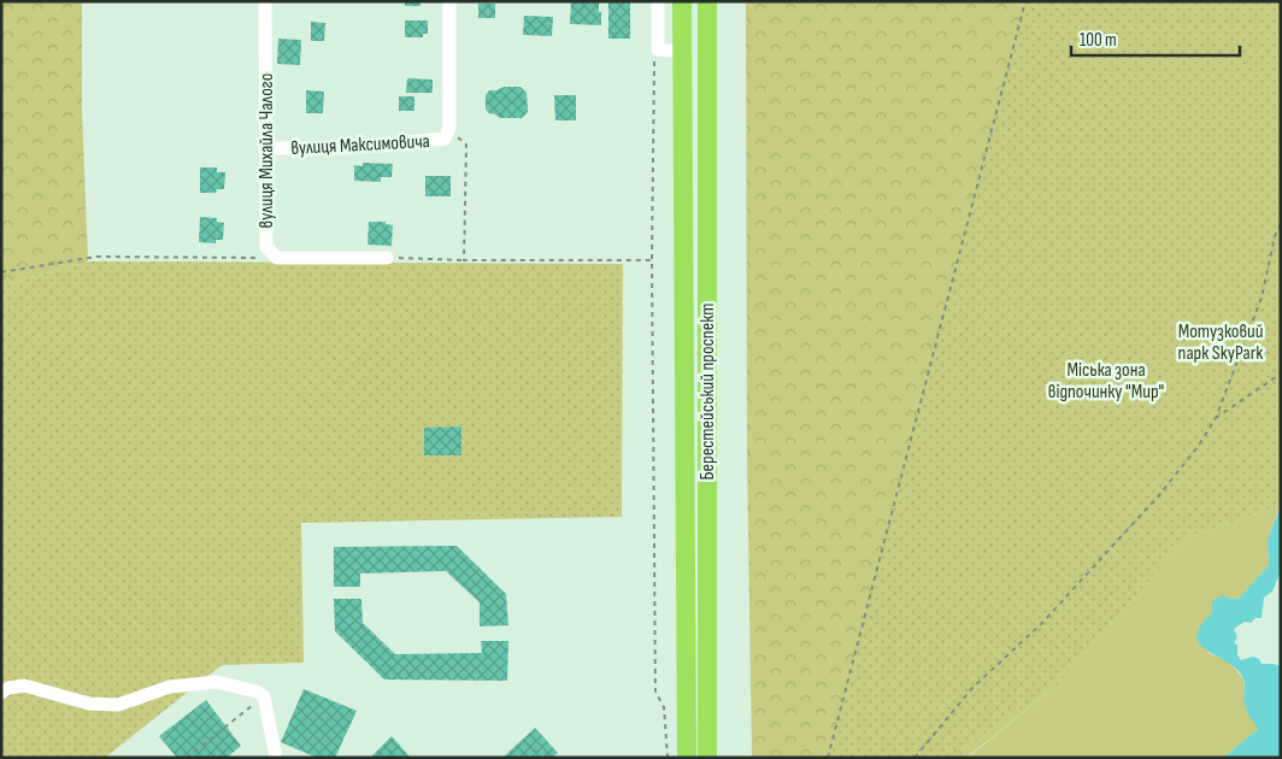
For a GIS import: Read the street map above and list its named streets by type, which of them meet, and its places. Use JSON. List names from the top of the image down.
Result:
{
  "streets": {
    "highway": ["Берестейський проспект"],
    "street": ["вулиця Максимовича", "вулиця Михайла Чалого"]
  },
  "crossings": [
    ["вулиця Максимовича", "вулиця Михайла Чалого"]
  ],
  "parks": ["Мотузковий парк SkyPark", "Міська зона відпочинку \"Мир\""],
  "scale_bar": "100 m"
}
